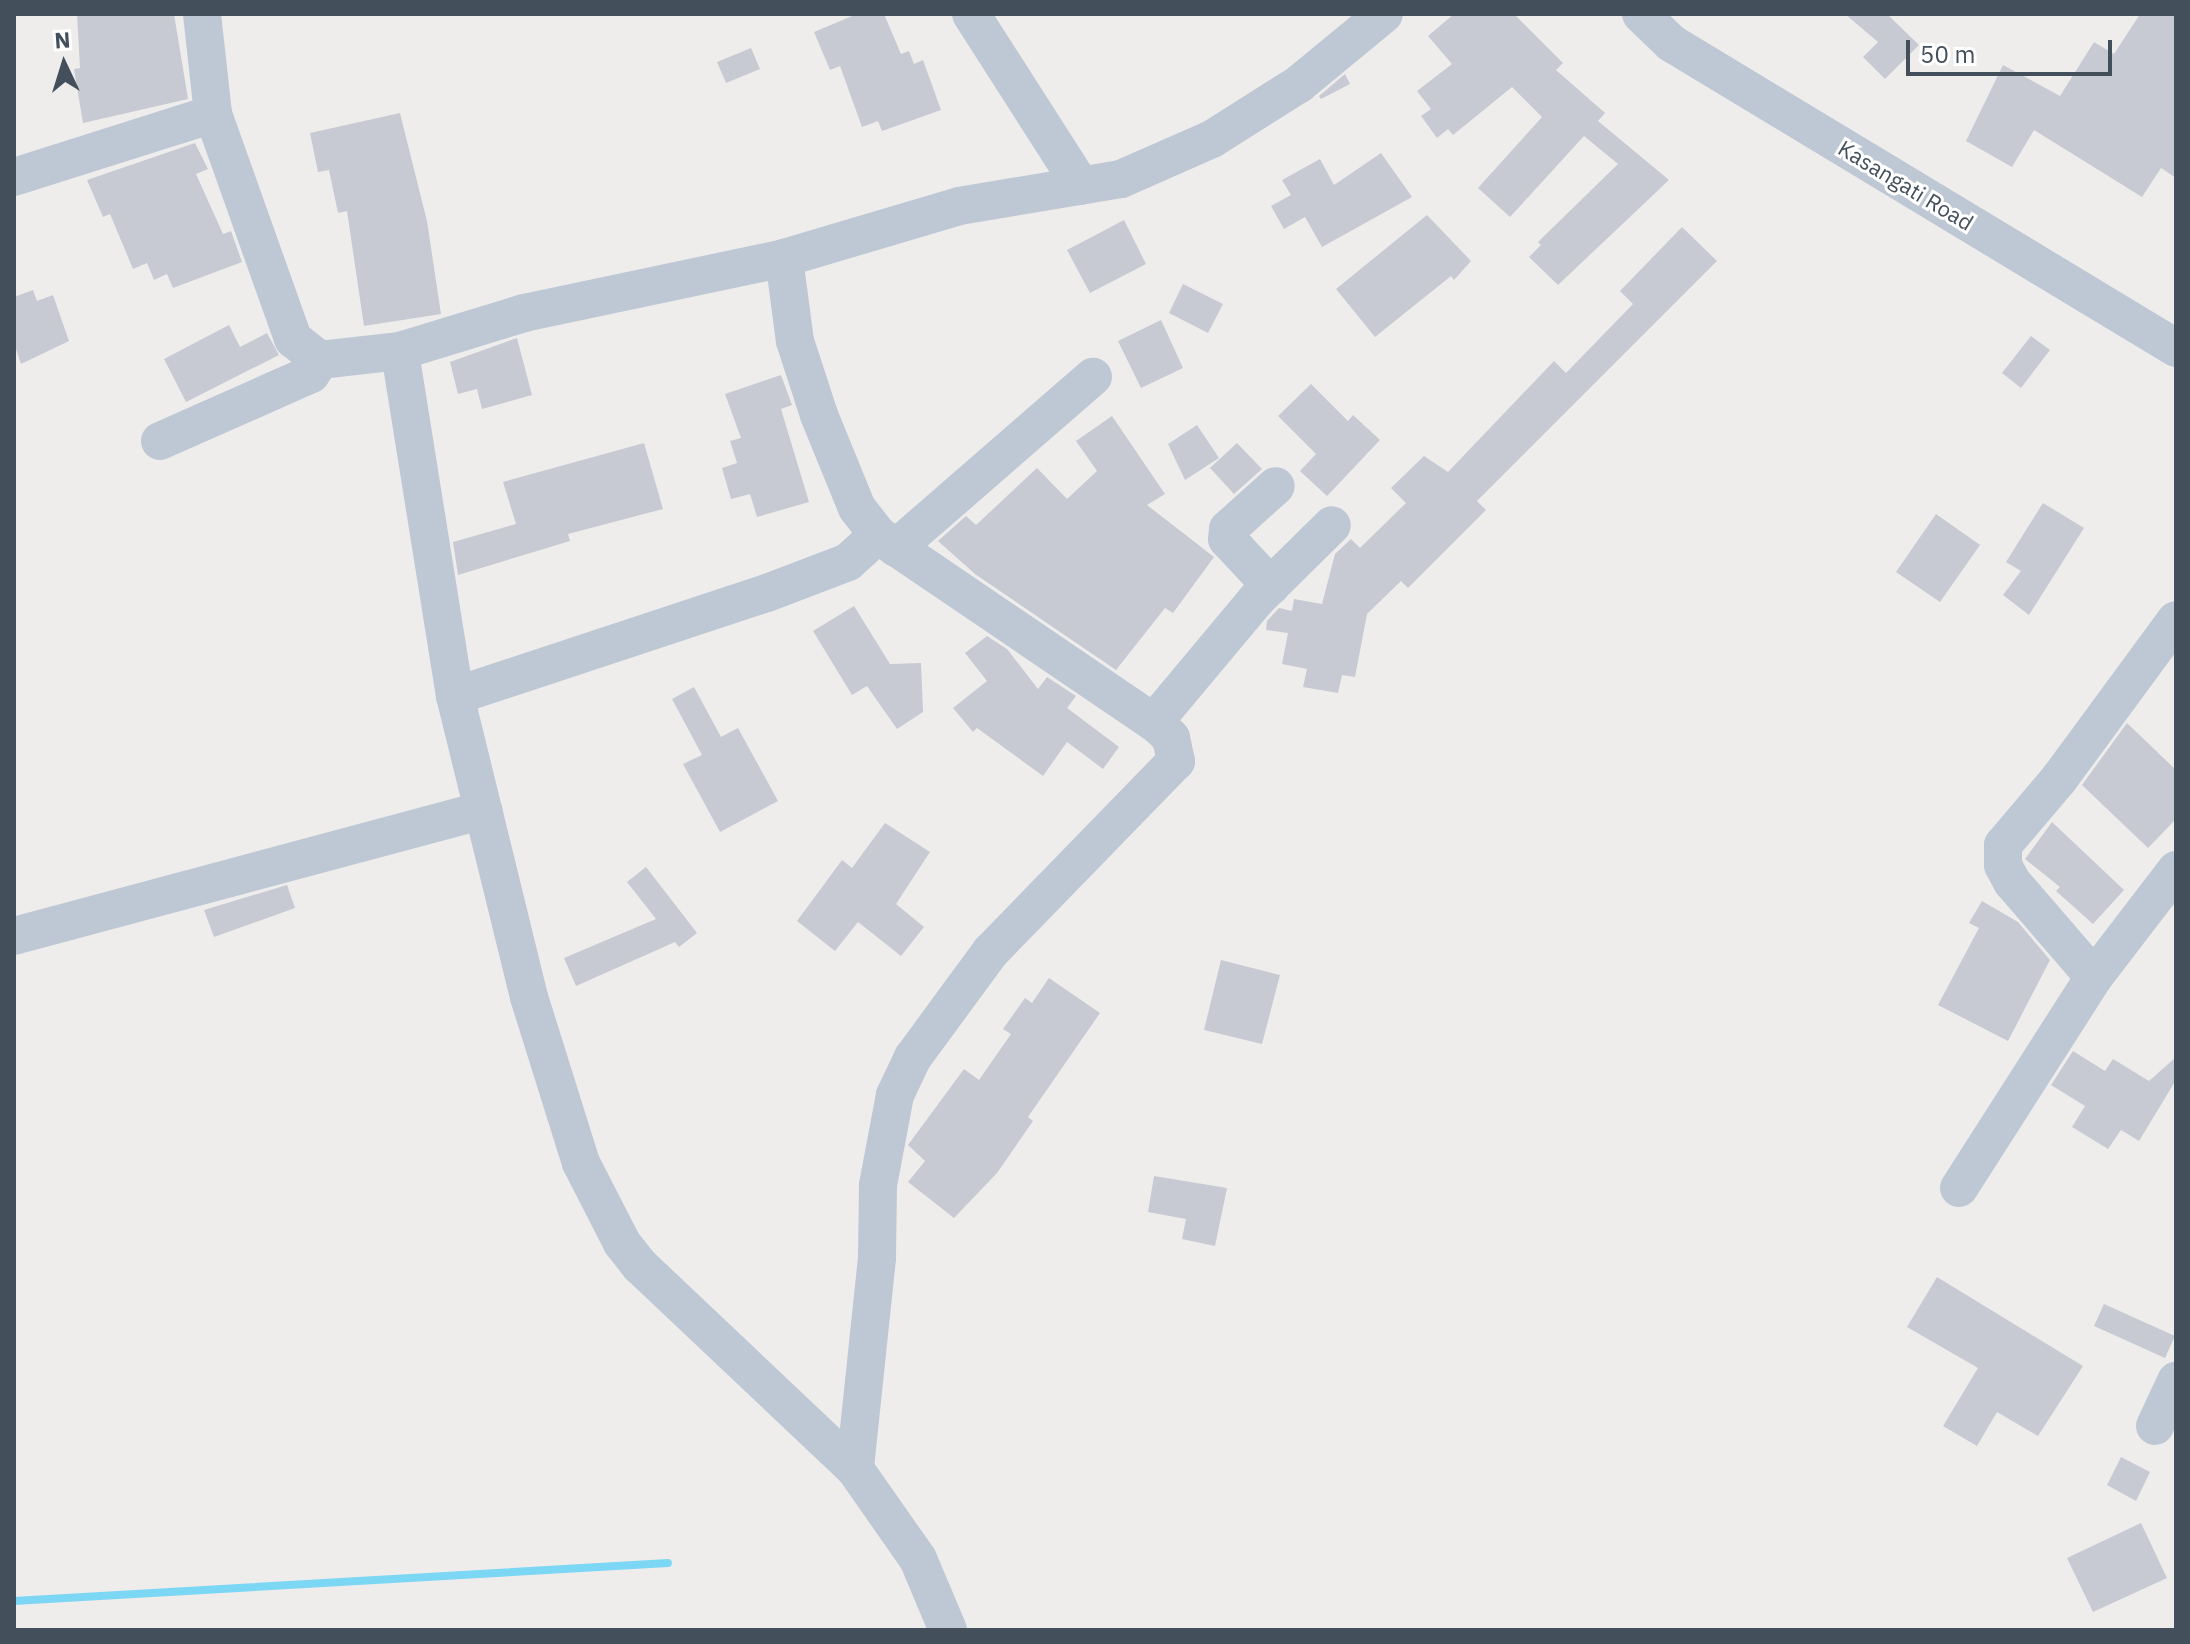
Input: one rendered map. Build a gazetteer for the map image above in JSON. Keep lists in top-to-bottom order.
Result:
{
  "streets": {
    "street": ["Kasangati Road"]
  },
  "scale_bar": "50 m",
  "north": "top"
}
